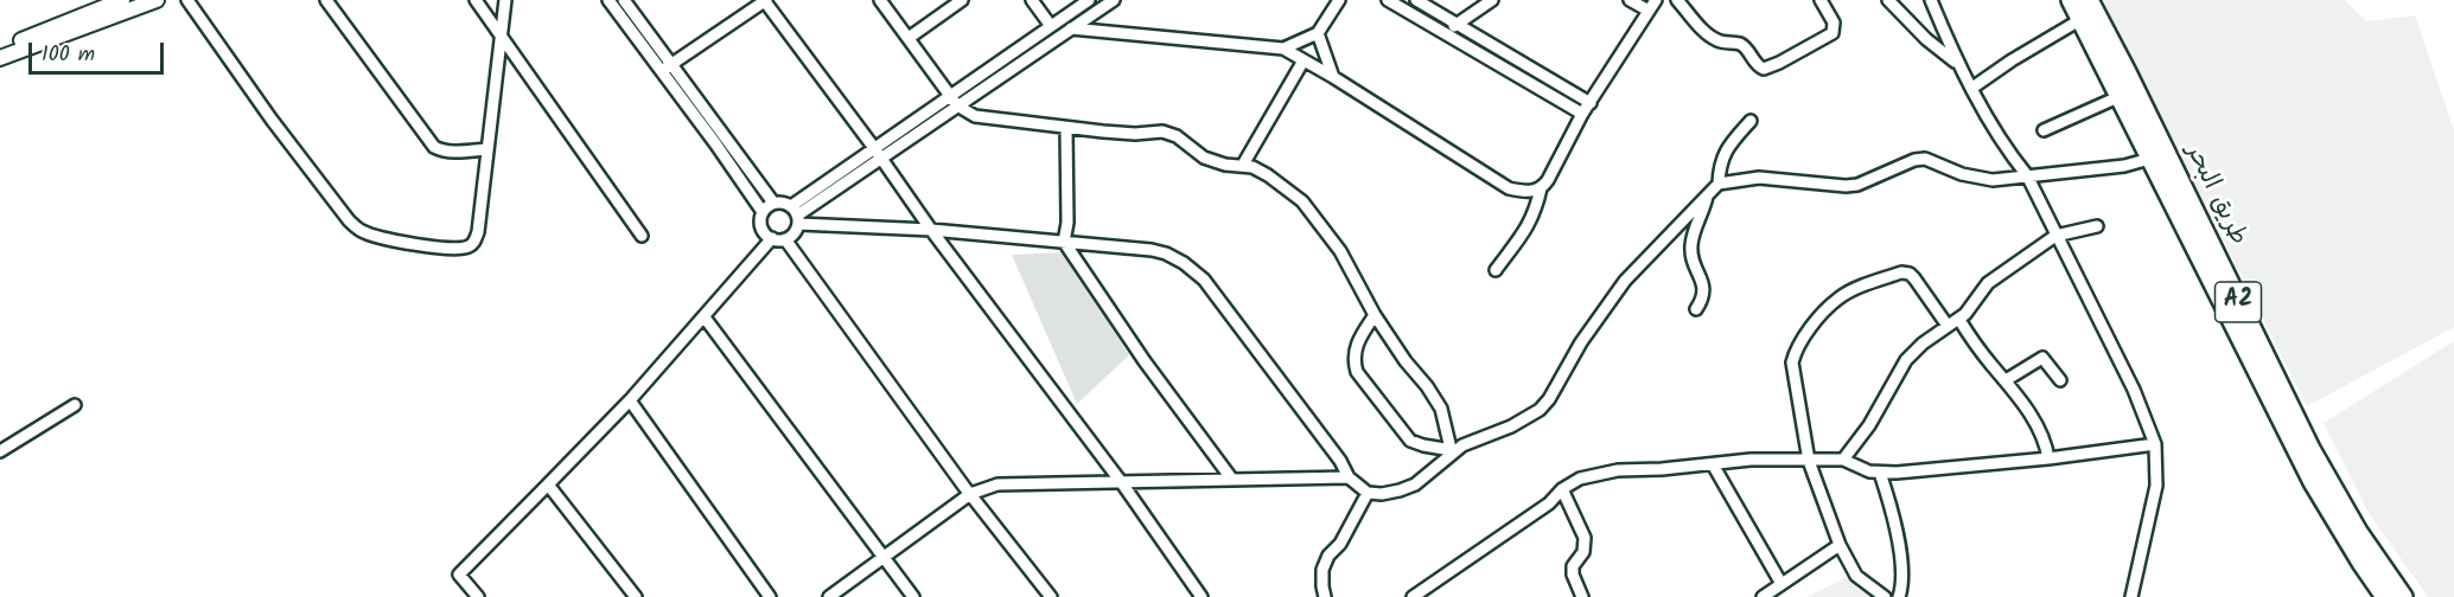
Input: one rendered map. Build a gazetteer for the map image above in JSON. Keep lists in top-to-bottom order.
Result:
{
  "streets": {
    "highway": ["طريق البحر", "A2"]
  },
  "scale_bar": "100 m"
}
